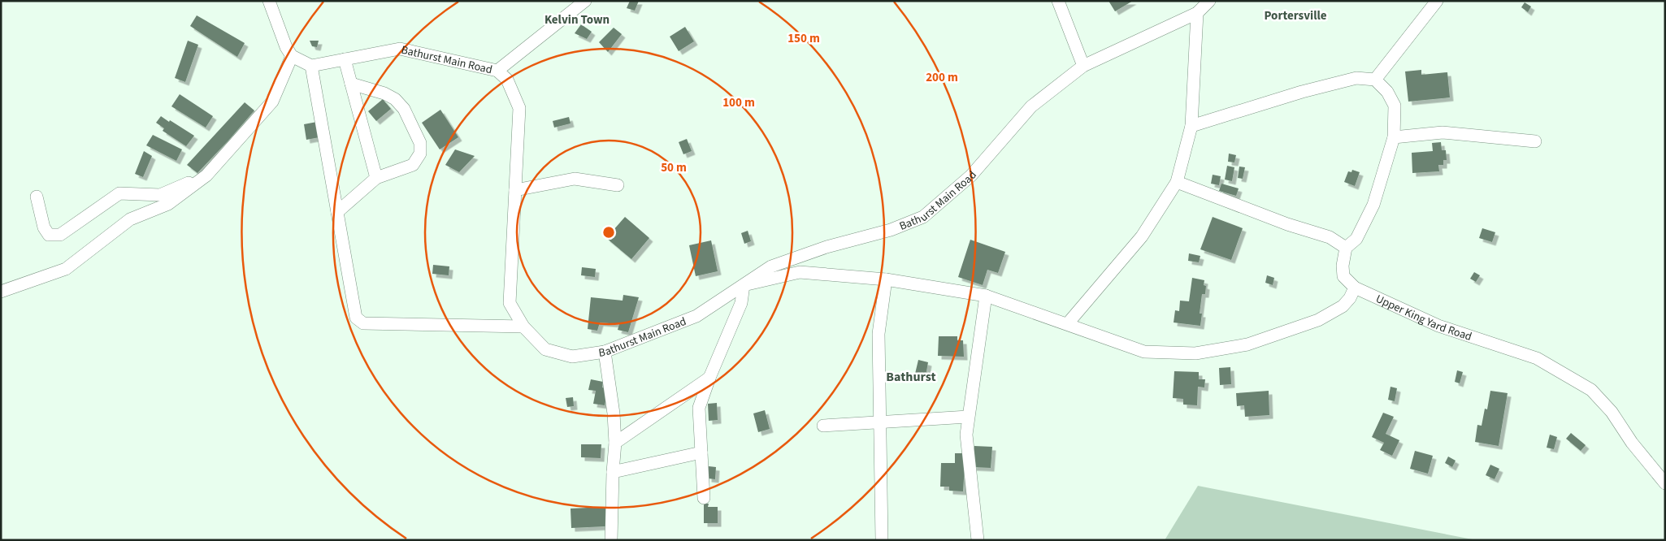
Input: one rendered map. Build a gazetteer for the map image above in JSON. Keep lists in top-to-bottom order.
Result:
{
  "streets": {
    "street": ["Bathurst Main Road", "Upper King Yard Road"]
  },
  "districts": ["Portersville", "Kelvin Town", "Bathurst"],
  "rings": [
    "150 m",
    "200 m",
    "100 m",
    "50 m"
  ]
}
